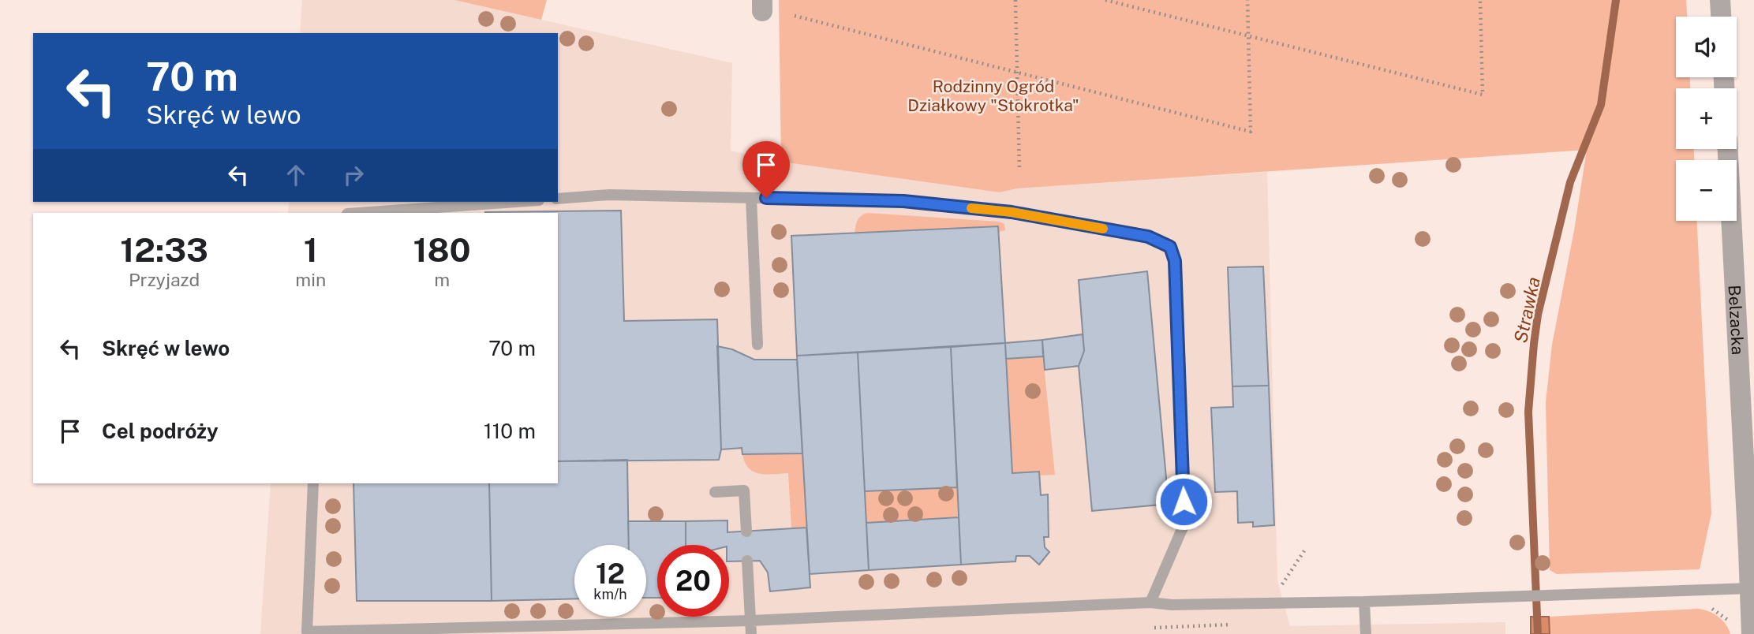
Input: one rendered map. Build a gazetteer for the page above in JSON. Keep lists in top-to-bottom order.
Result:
{
  "streets": {
    "street": ["Belzacka"]
  },
  "water": ["Strawka"],
  "parks": ["Rodzinny Ogród Działkowy \"Stokrotka\""],
  "page": {
    "map_buttons": ["+", "−"],
    "turn": ["70 m", "Skręć w lewo"],
    "eta": [
      "12:33",
      "Przyjazd",
      "1",
      "min",
      "180",
      "m"
    ],
    "list": [
      {
        "name": "Skręć w lewo",
        "value": "70 m"
      },
      {
        "name": "Cel podróży",
        "value": "110 m"
      }
    ],
    "speed": "12 km/h",
    "limit": "20"
  }
}
